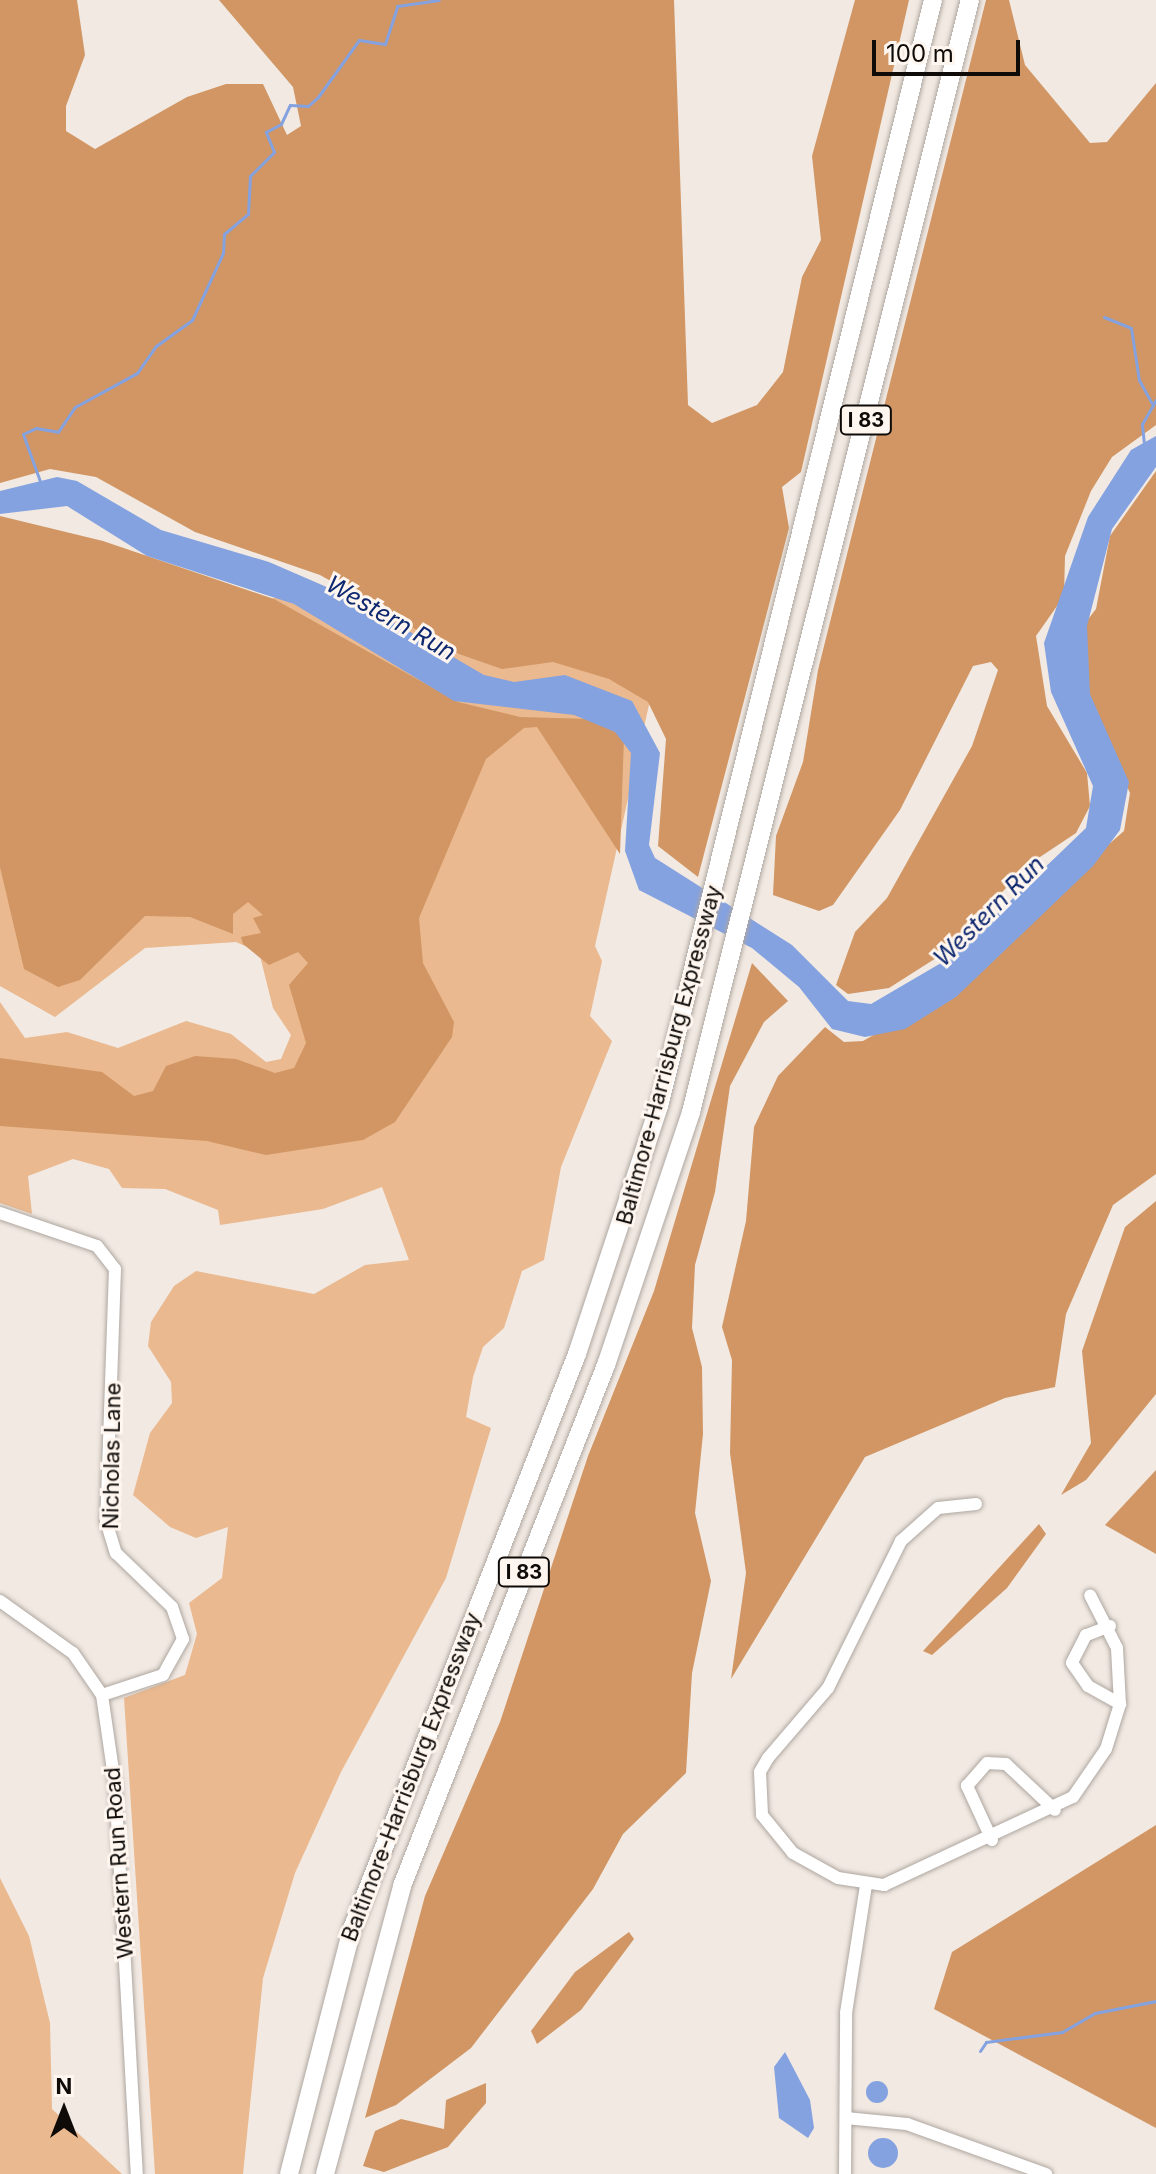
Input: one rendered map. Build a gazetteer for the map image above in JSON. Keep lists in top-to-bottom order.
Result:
{
  "streets": {
    "highway": ["I 83", "Baltimore-Harrisburg Expressway"],
    "street": ["Nicholas Lane", "Western Run Road"]
  },
  "crossings": [
    ["Nicholas Lane", "Western Run Road"]
  ],
  "water": ["Western Run"],
  "scale_bar": "100 m",
  "north": "top"
}
